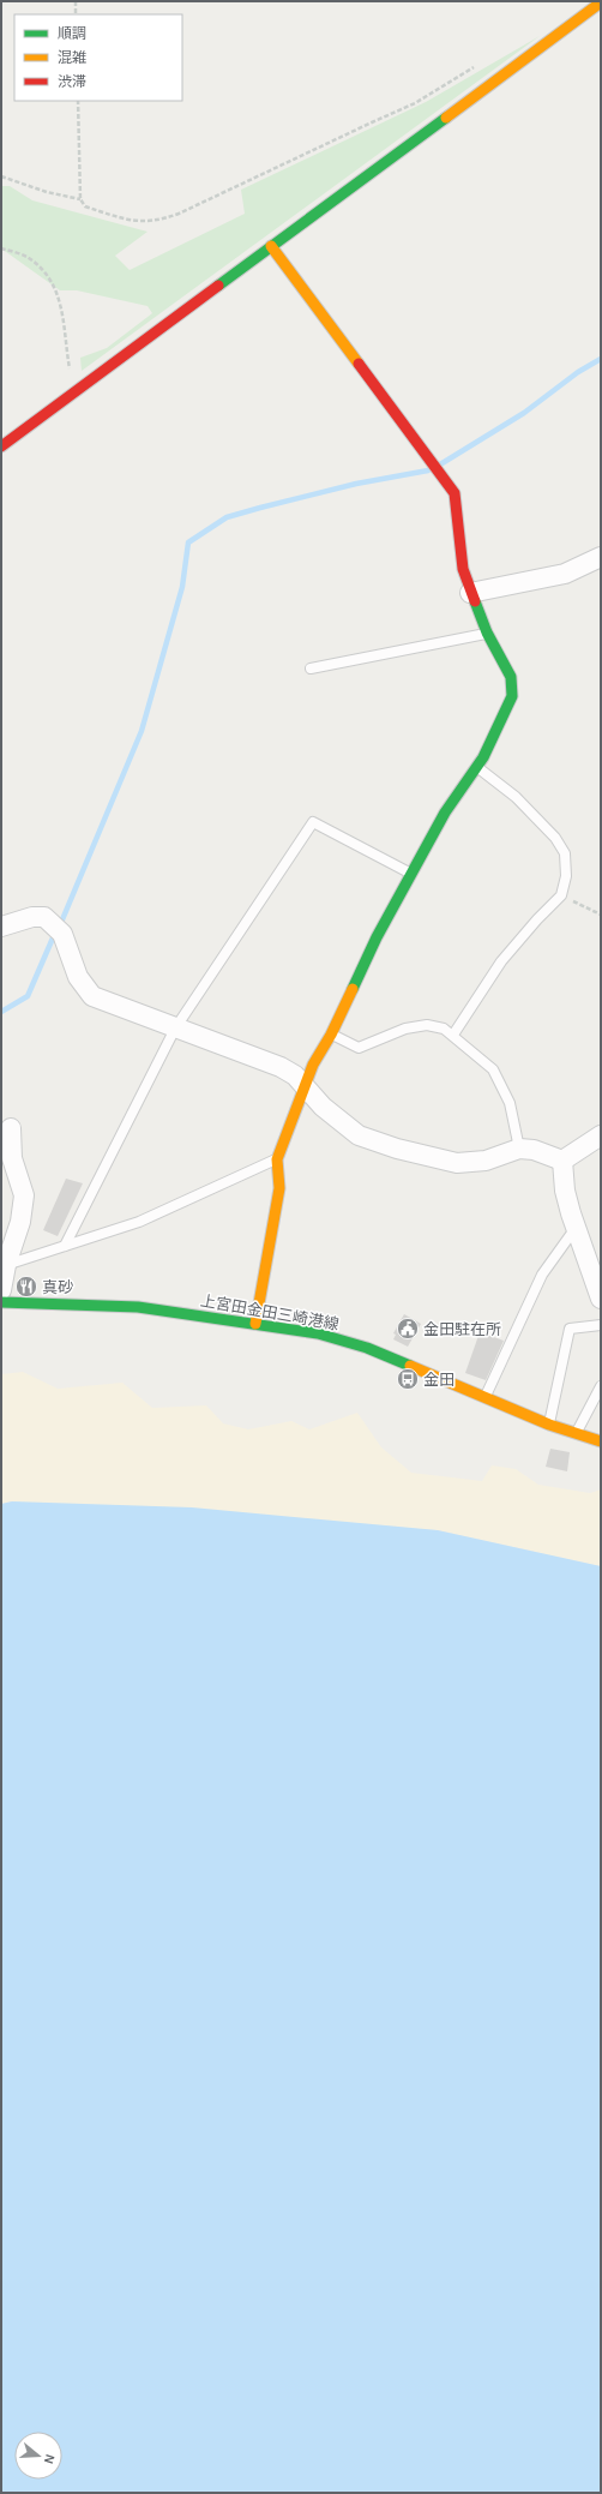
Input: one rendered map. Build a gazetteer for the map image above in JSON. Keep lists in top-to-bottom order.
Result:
{
  "streets": {
    "street": ["上宮田金田三崎港線"]
  },
  "places": {
    "restaurant": ["真砂"],
    "public building": ["金田駐在所"],
    "bus stop": ["金田"]
  },
  "legend": ["順調", "混雑", "渋滞"],
  "north": "right"
}
